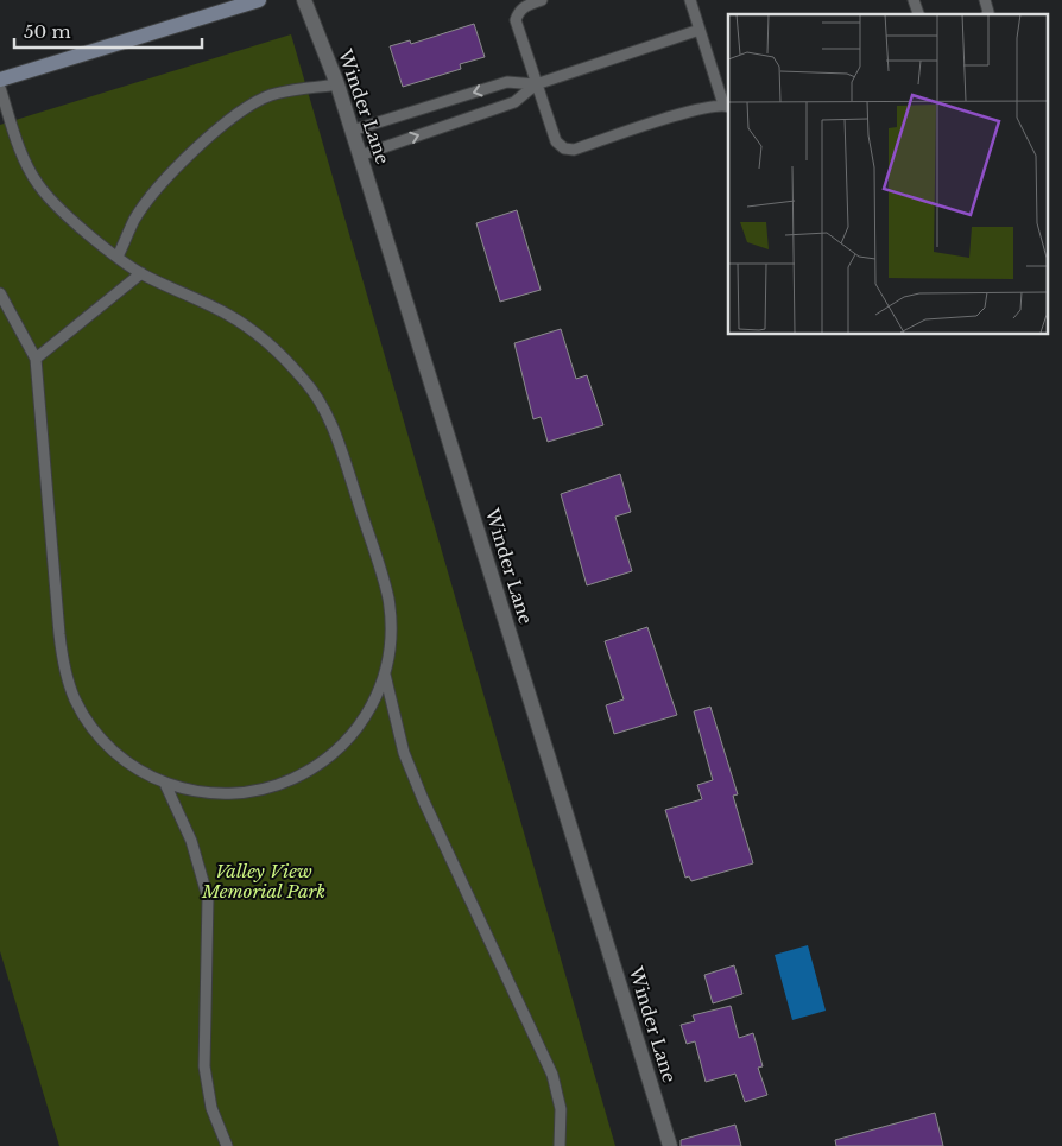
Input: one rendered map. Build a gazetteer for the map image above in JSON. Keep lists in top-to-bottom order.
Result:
{
  "streets": {
    "street": ["Winder Lane"]
  },
  "parks": ["Valley View Memorial Park"],
  "scale_bar": "50 m"
}
